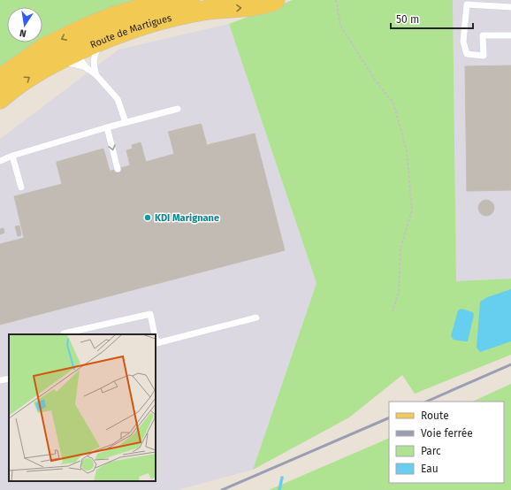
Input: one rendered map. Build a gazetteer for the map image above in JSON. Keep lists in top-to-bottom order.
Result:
{
  "streets": {
    "main road": ["Route de Martigues"]
  },
  "places": ["KDI Marignane"],
  "legend": [
    "Route",
    "Voie ferrée",
    "Parc",
    "Eau"
  ],
  "scale_bar": "50 m",
  "north": "bottom"
}
